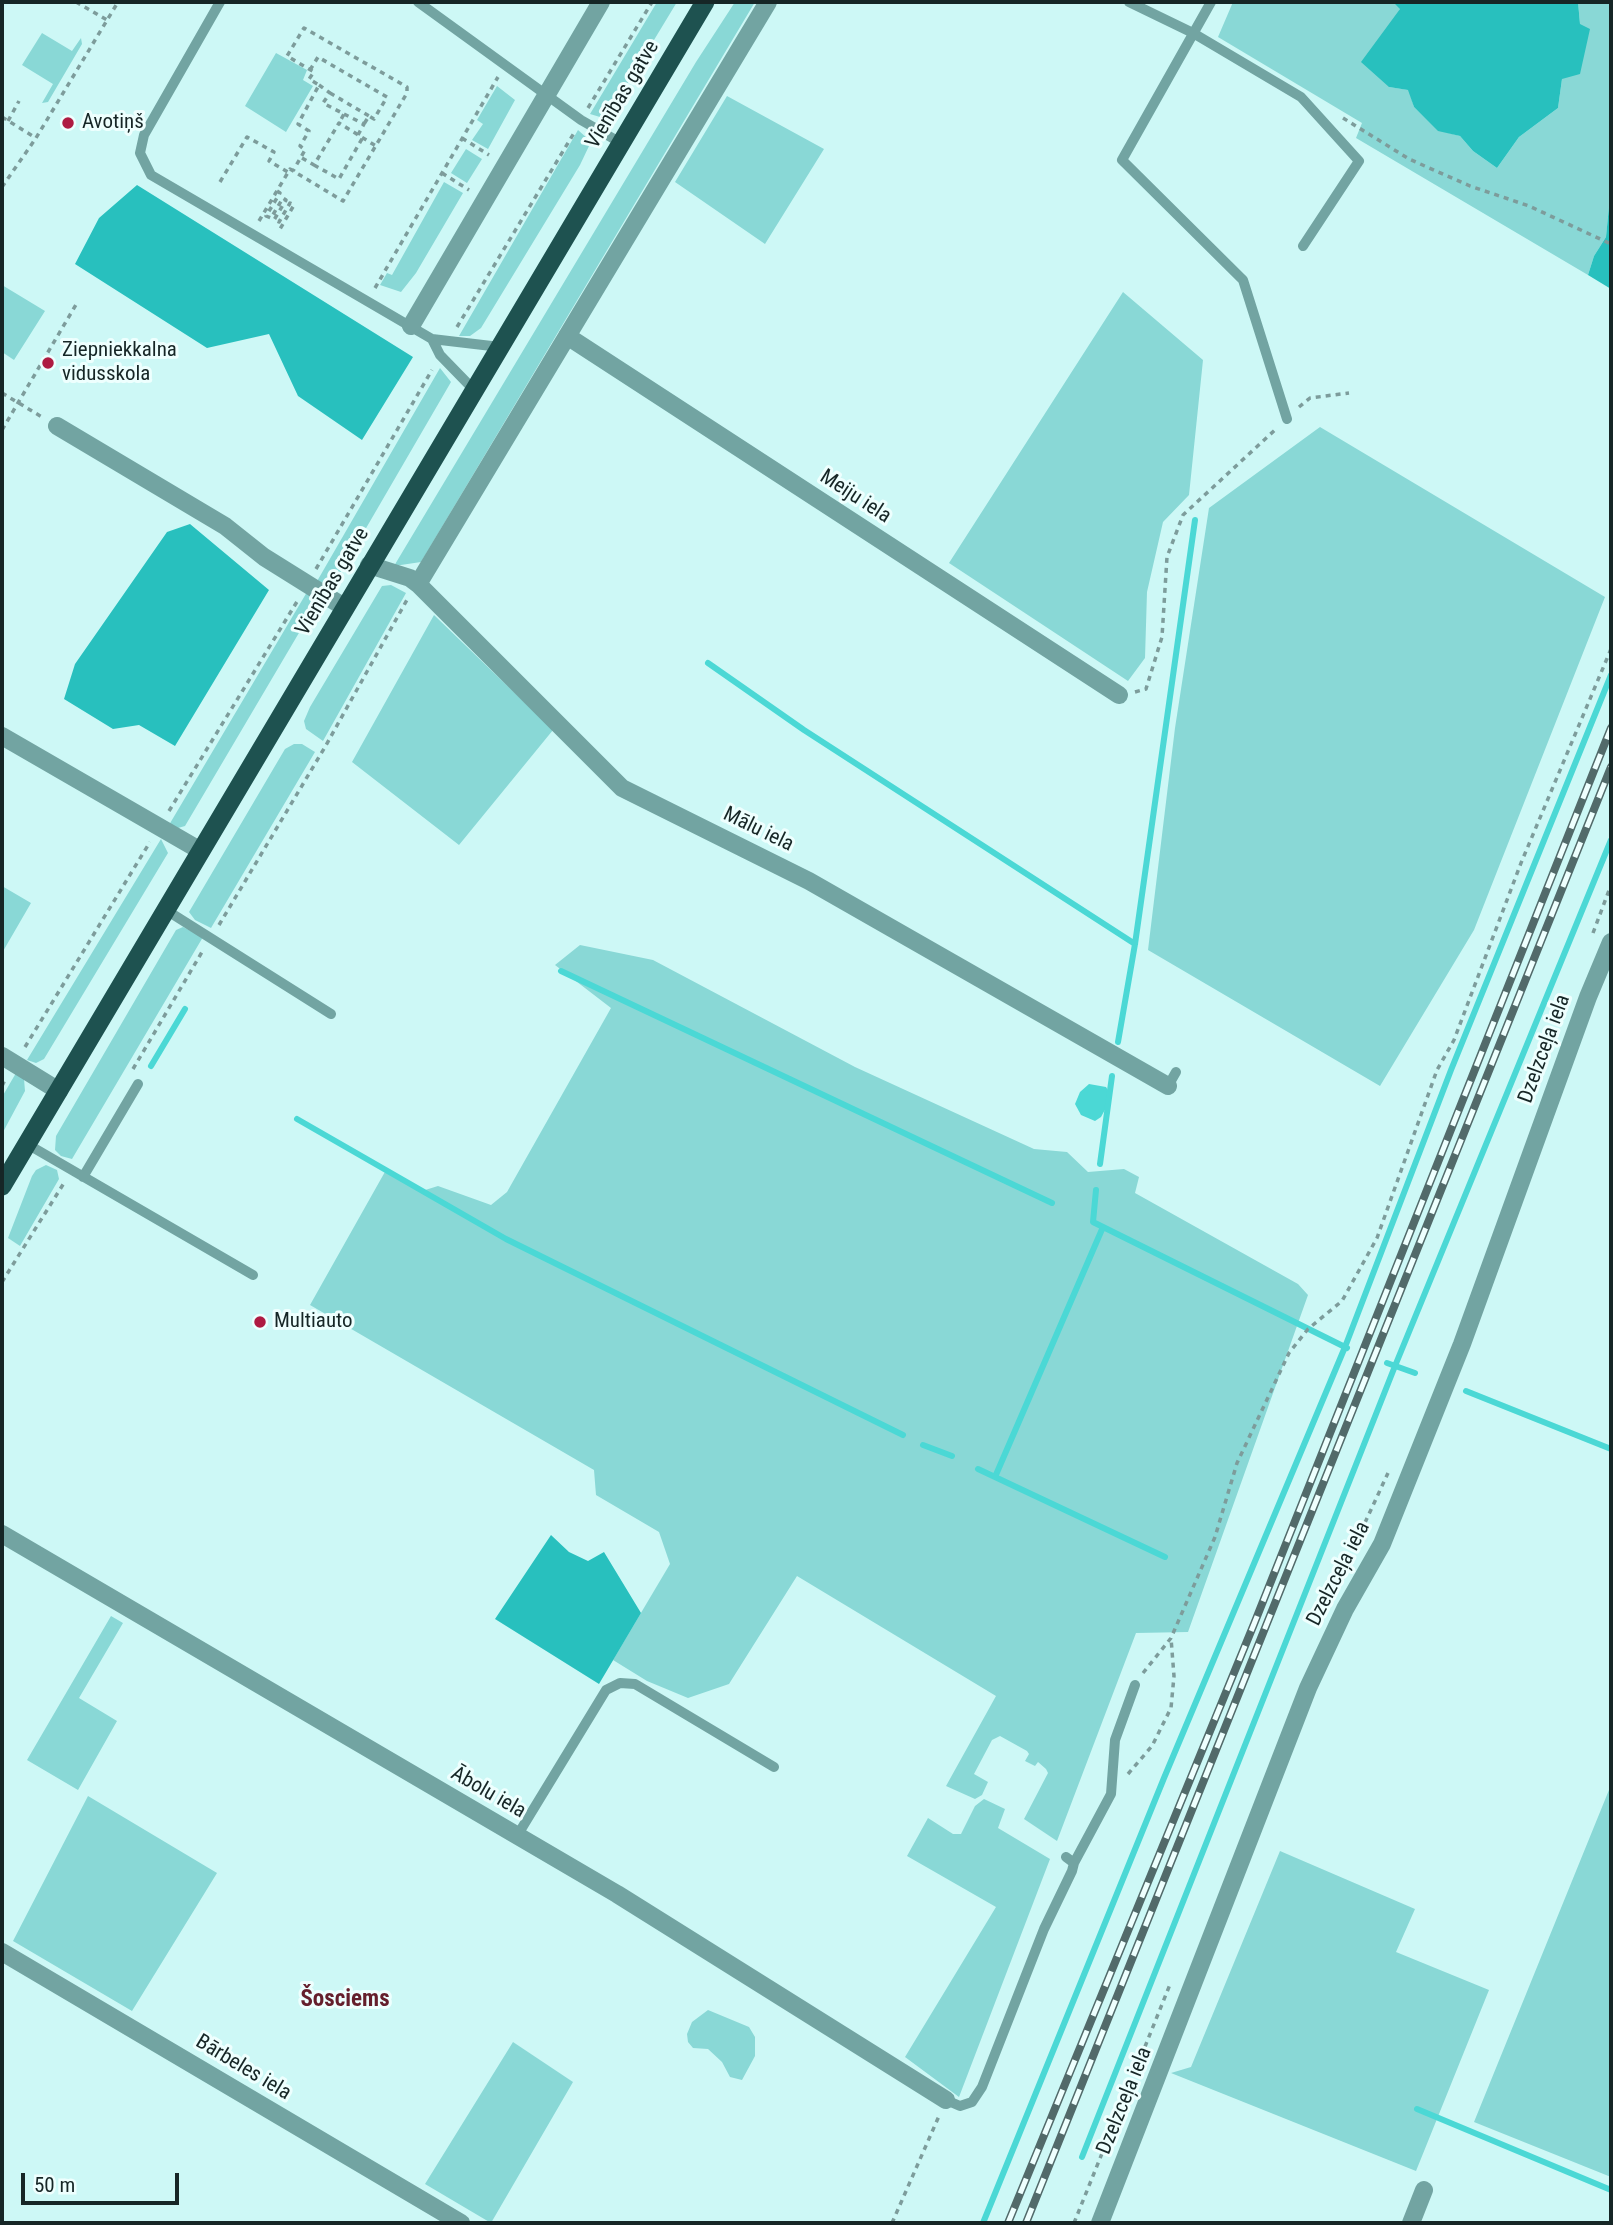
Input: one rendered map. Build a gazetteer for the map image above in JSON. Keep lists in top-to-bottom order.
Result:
{
  "streets": {
    "highway": ["Vienības gatve"],
    "street": [
      "Meiju iela",
      "Mālu iela",
      "Dzelzceļa iela",
      "Ābolu iela",
      "Bārbeles iela"
    ]
  },
  "crossings": [
    ["Vienības gatve", "Mālu iela"]
  ],
  "districts": ["Šosciems"],
  "places": ["Avotiņš", "Ziepniekkalna vidusskola", "Multiauto"],
  "scale_bar": "50 m"
}
